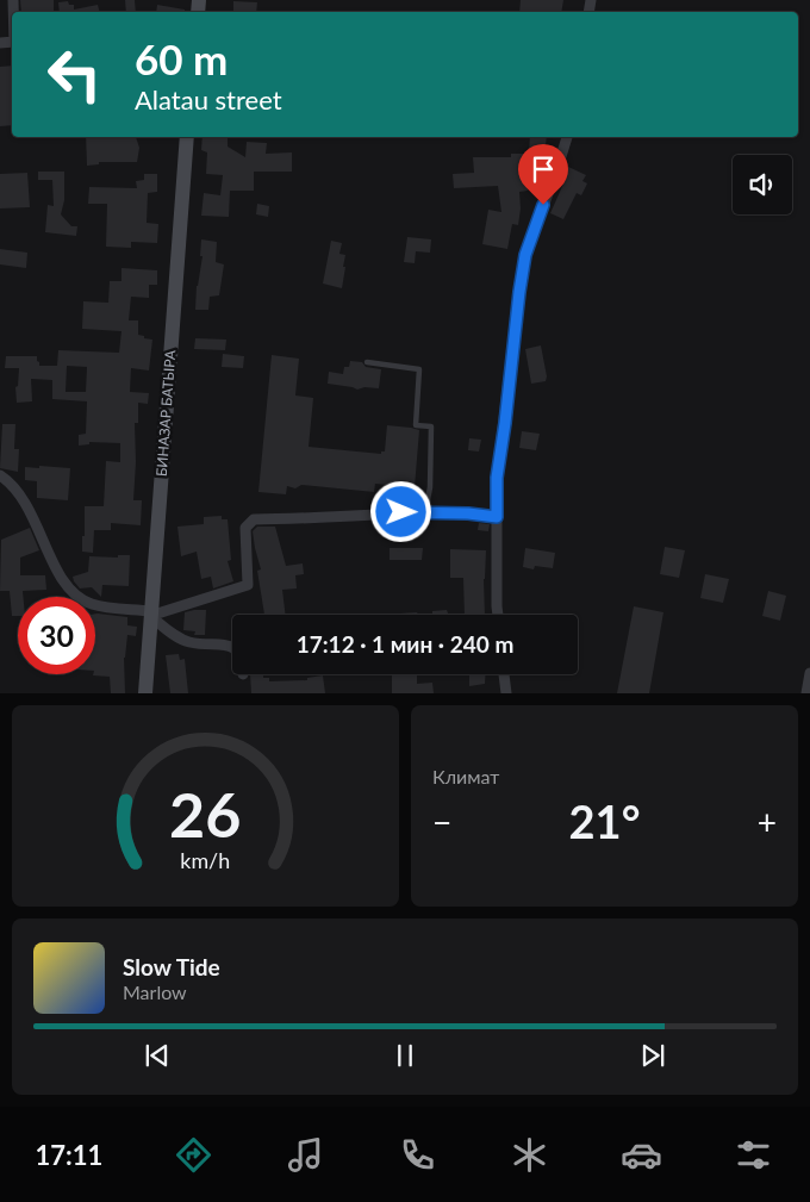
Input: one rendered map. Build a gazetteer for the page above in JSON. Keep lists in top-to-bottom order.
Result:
{
  "streets": {
    "street": ["БИНАЗАР БАТЫРА"]
  },
  "page": {
    "turn": ["60 m", "Alatau street"],
    "limit": "30",
    "trip": "17:12 · 1 мин · 240 m",
    "tile": "Климат",
    "heat": ["−", "21°", "+"],
    "song": ["Slow Tide", "Marlow"],
    "tabs": "17:11",
    "gauge": ["26", "km/h"]
  }
}
